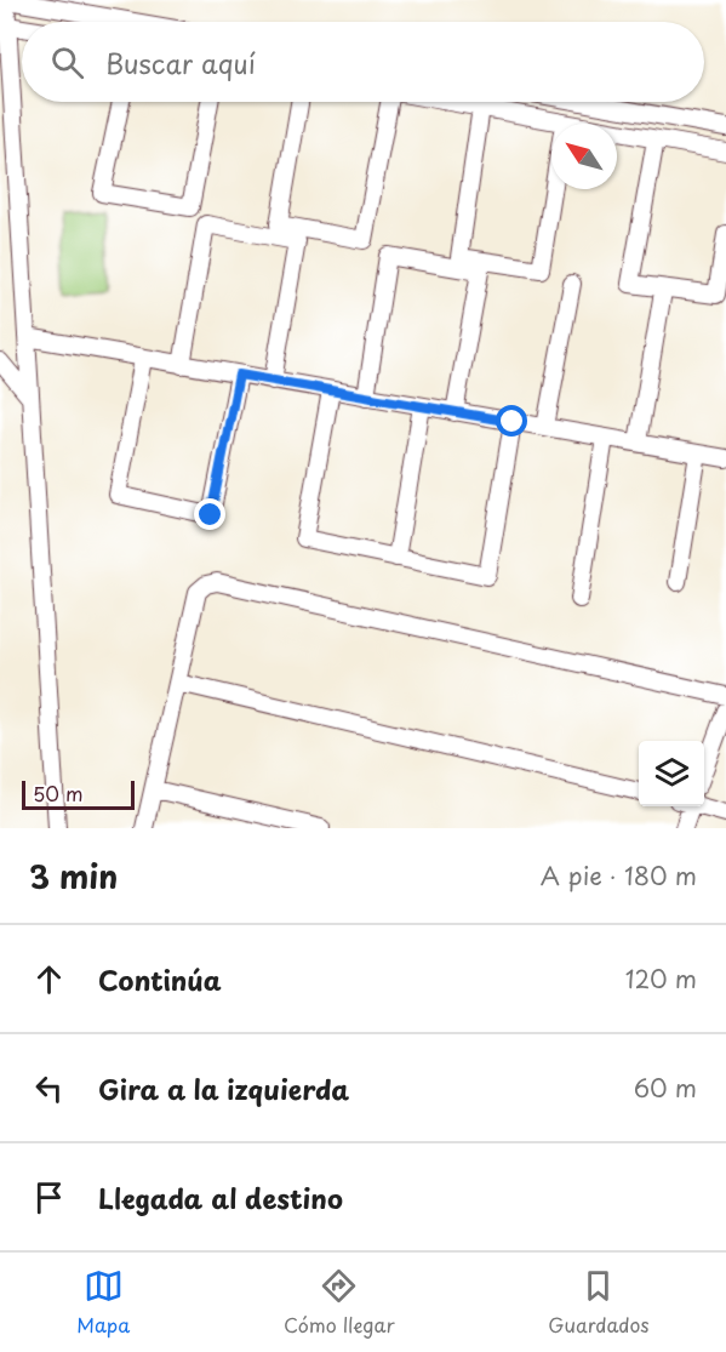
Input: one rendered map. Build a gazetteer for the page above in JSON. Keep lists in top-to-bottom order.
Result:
{
  "scale_bar": "50 m",
  "north": "top left",
  "page": {
    "search": "Buscar aquí",
    "scale": "50 m",
    "heading": ["3 min", "A pie · 180 m"],
    "list": [
      ["Continúa", "120 m"],
      ["Gira a la izquierda", "60 m"],
      "Llegada al destino"
    ],
    "nav": ["Mapa", "Cómo llegar", "Guardados"]
  }
}
